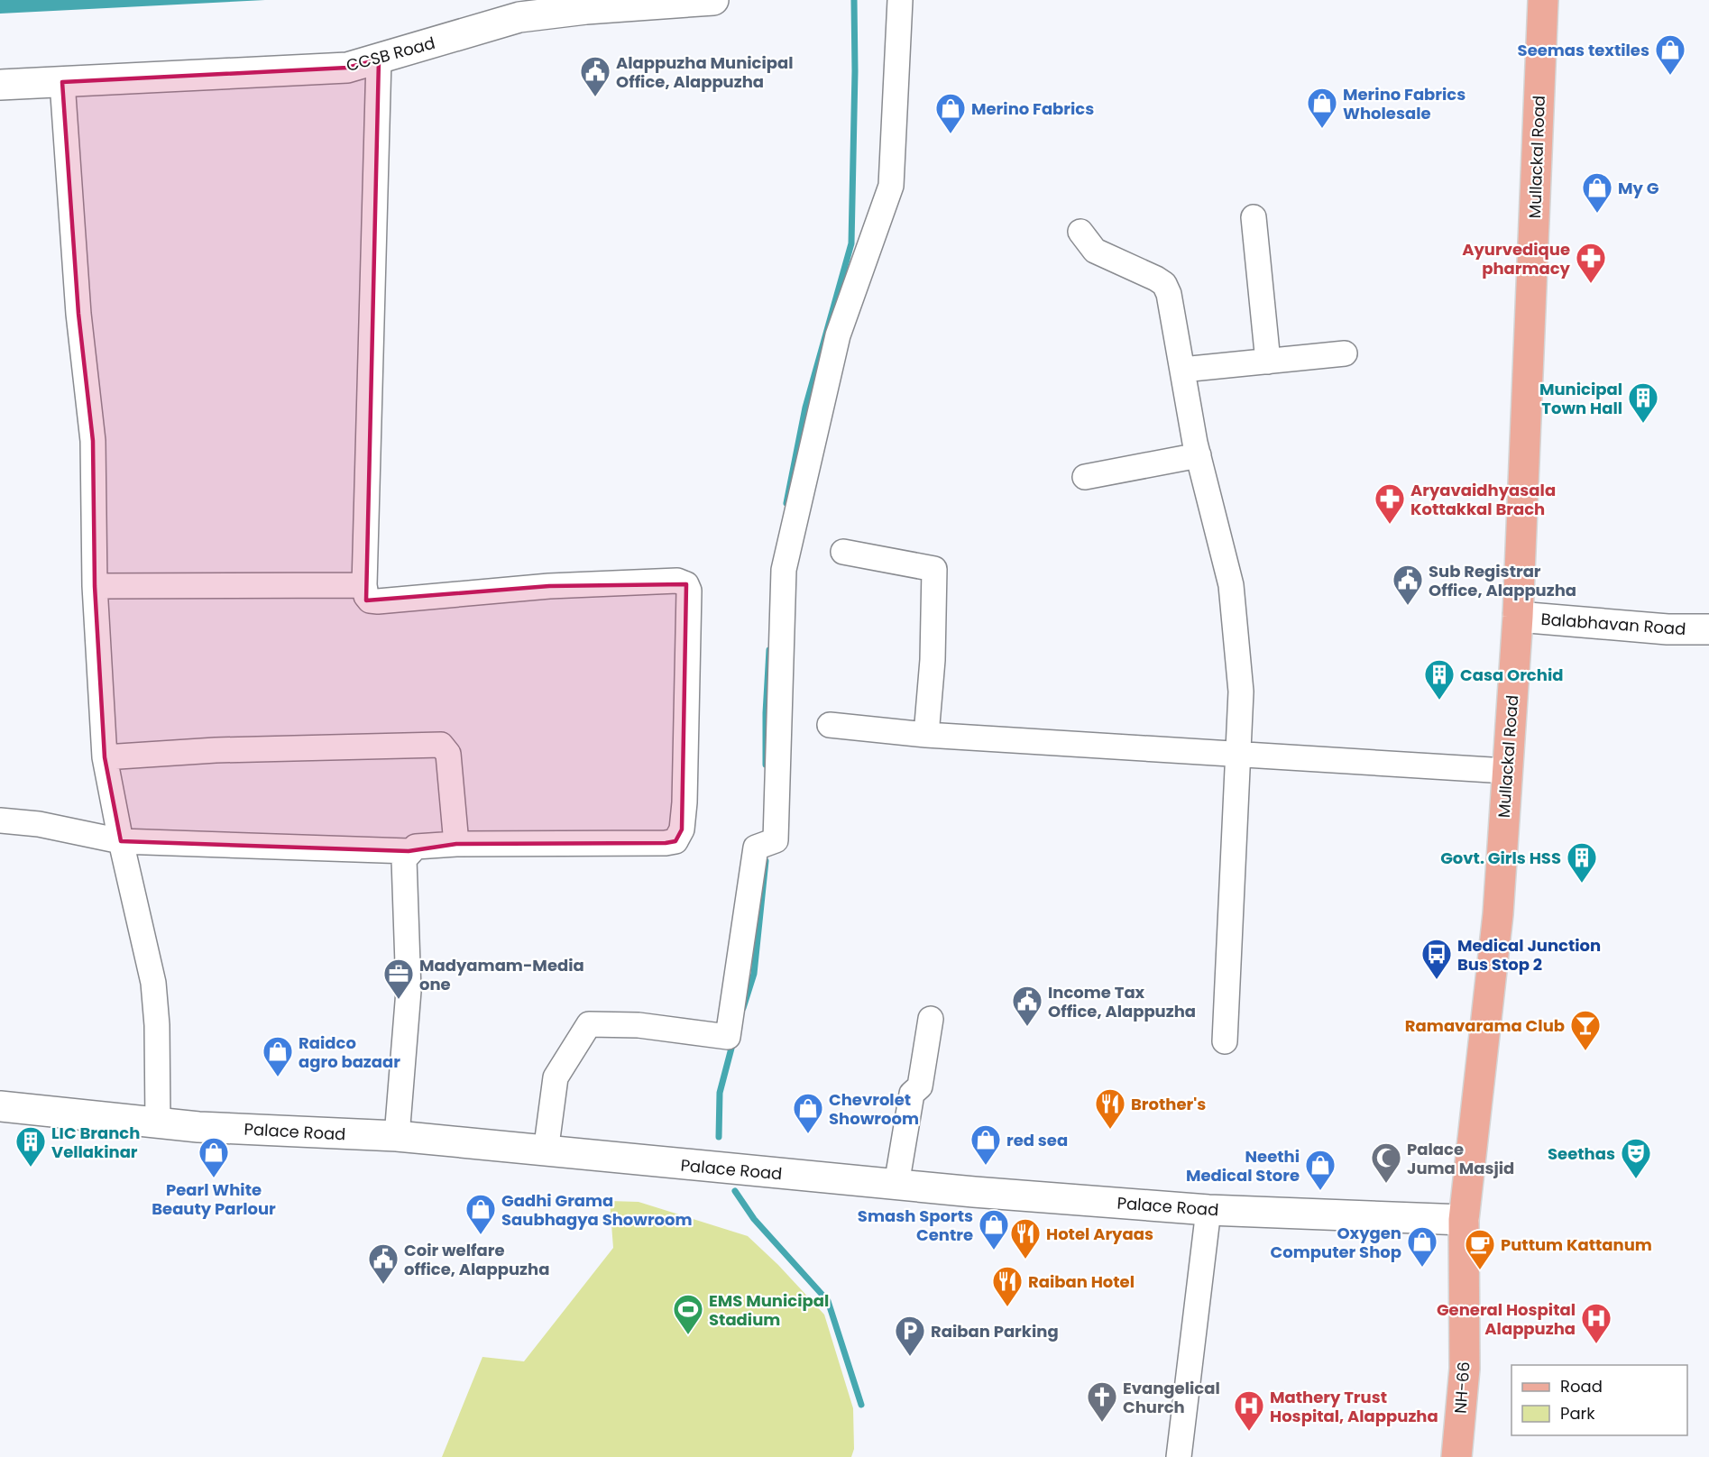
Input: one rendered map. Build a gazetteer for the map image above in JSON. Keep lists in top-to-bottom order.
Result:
{
  "streets": {
    "main road": [
      "CCSB Road",
      "Mullackal Road",
      "Balabhavan Road",
      "Palace Road",
      "NH-66"
    ]
  },
  "crossings": [
    ["Mullackal Road", "Balabhavan Road"],
    ["Mullackal Road", "Palace Road"],
    ["Mullackal Road", "NH-66"],
    ["Palace Road", "NH-66"]
  ],
  "places": {
    "shop": [
      "Seemas textiles",
      "Merino Fabrics Wholesale",
      "Merino Fabrics",
      "My G",
      "Raidco agro bazaar",
      "Chevrolet Showroom",
      "red sea",
      "Pearl White Beauty Parlour",
      "Neethi Medical Store",
      "Gadhi Grama Saubhagya Showroom",
      "Smash Sports Centre",
      "Oxygen Computer Shop"
    ],
    "public building": [
      "Alappuzha Municipal Office, Alappuzha",
      "Sub Registrar Office, Alappuzha",
      "Income Tax Office, Alappuzha",
      "Coir welfare office, Alappuzha"
    ],
    "pharmacy": ["Ayurvedique pharmacy", "Aryavaidhyasala Kottakkal Brach"],
    "building": [
      "Municipal Town Hall",
      "Casa Orchid",
      "Govt. Girls HSS",
      "LIC Branch Vellakinar"
    ],
    "bus stop": ["Medical Junction Bus Stop 2"],
    "office": ["Madyamam-Media one"],
    "bar": ["Ramavarama Club"],
    "restaurant": ["Brother's", "Hotel Aryaas", "Raiban Hotel"],
    "theatre": ["Seethas"],
    "mosque": ["Palace Juma Masjid"],
    "cafe": ["Puttum Kattanum"],
    "sports": ["EMS Municipal Stadium"],
    "hospital": ["General Hospital Alappuzha", "Mathery Trust Hospital, Alappuzha"],
    "parking": ["Raiban Parking"],
    "church": ["Evangelical Church"]
  },
  "legend": ["Road", "Park"]
}
